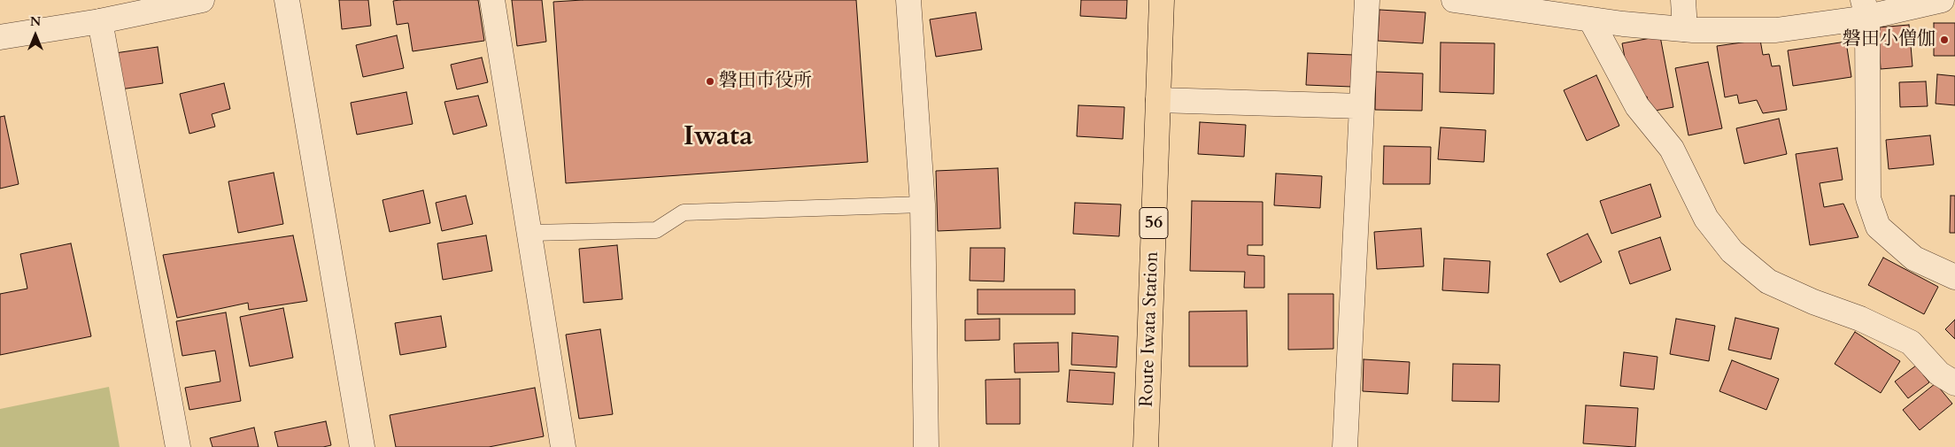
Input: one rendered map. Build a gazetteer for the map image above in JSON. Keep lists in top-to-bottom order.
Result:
{
  "streets": {
    "main road": ["56", "Route Iwata Station"]
  },
  "districts": ["Iwata"],
  "places": ["磐田小僧伽", "磐田市役所"],
  "north": "top"
}
